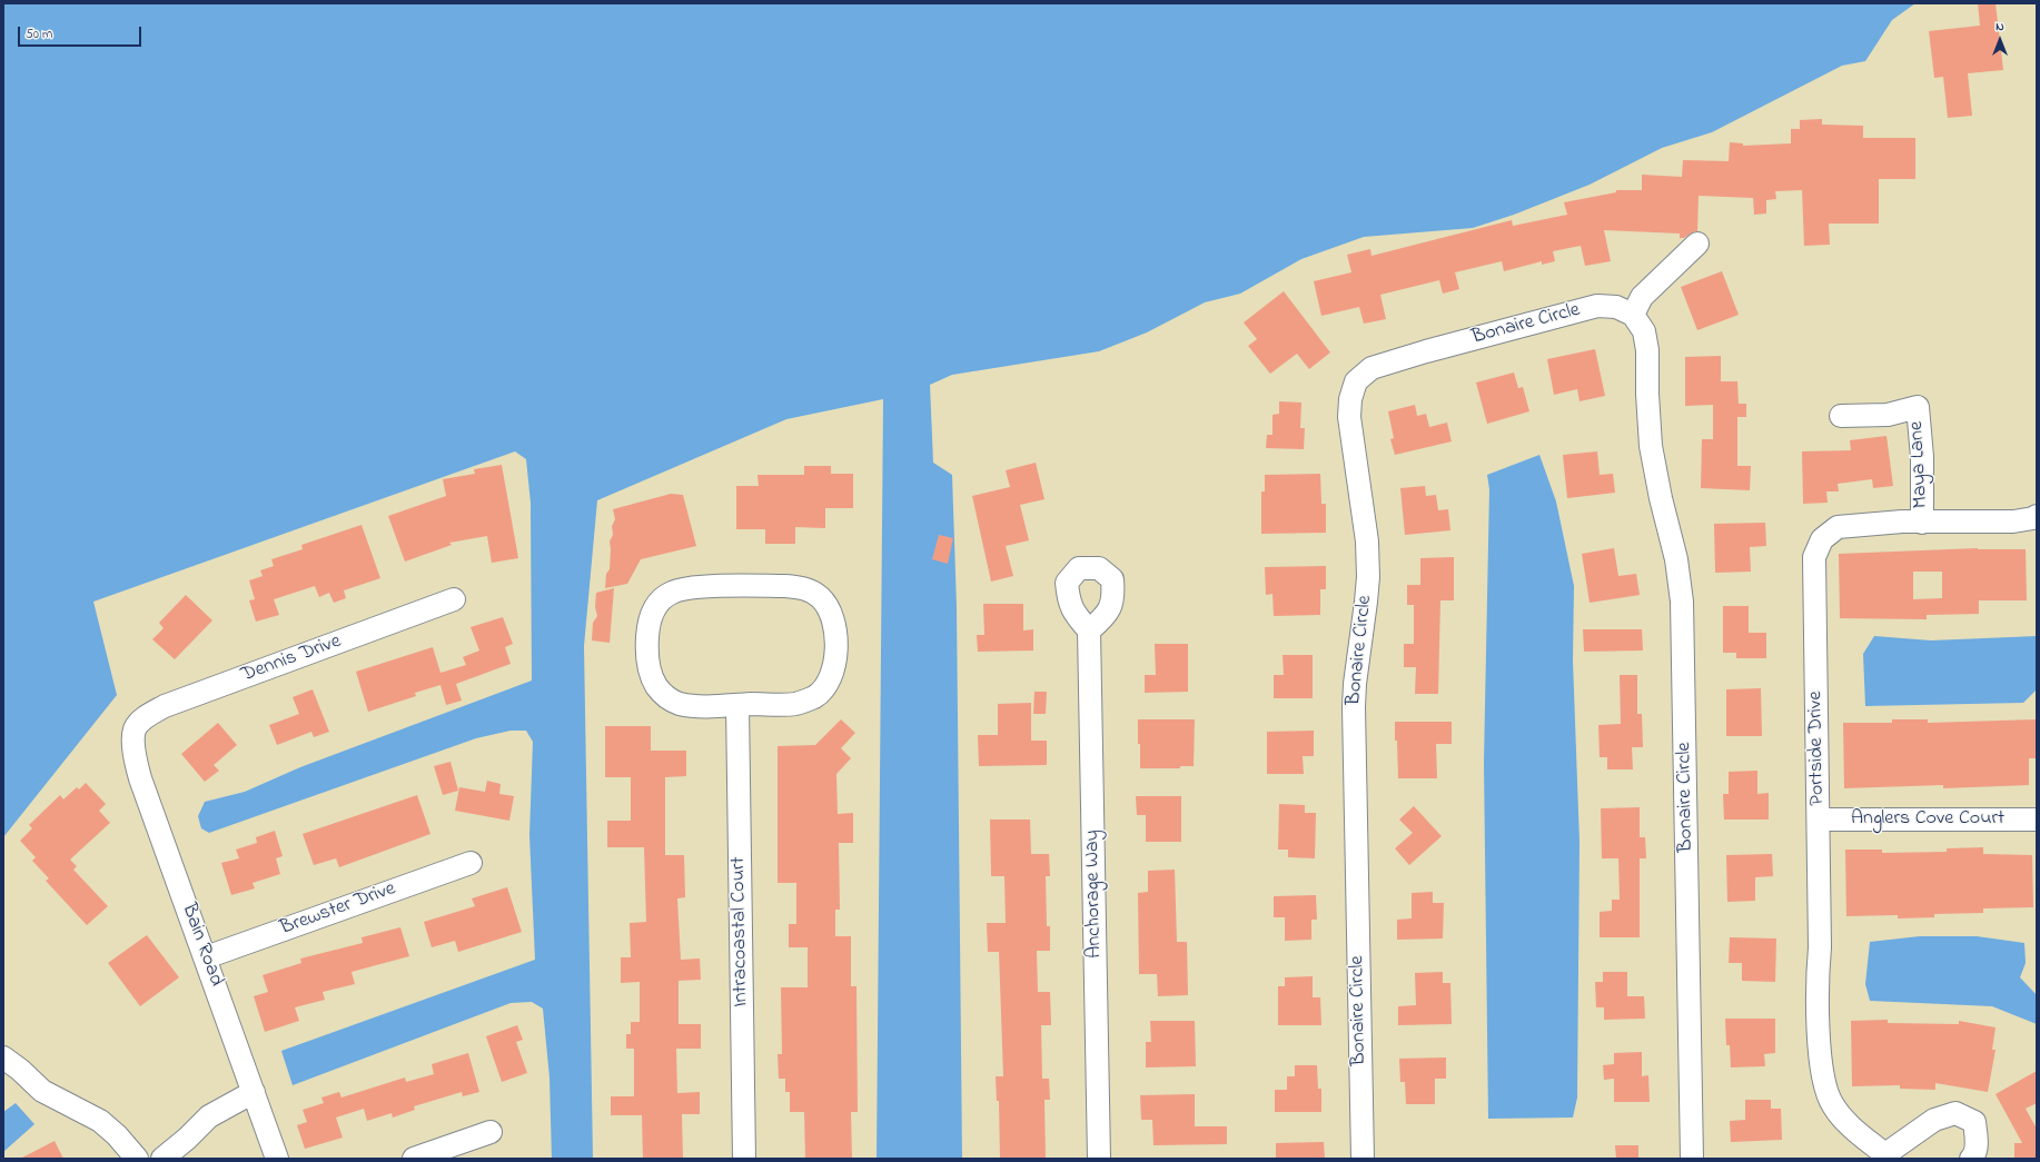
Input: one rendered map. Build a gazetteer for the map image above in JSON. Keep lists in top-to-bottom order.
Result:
{
  "streets": {
    "street": [
      "Bonaire Circle",
      "Maya Lane",
      "Dennis Drive",
      "Portside Drive",
      "Anglers Cove Court",
      "Anchorage Way",
      "Brewster Drive",
      "Intracoastal Court",
      "Bain Road"
    ]
  },
  "crossings": [
    ["Maya Lane", "Portside Drive"],
    ["Dennis Drive", "Bain Road"],
    ["Portside Drive", "Anglers Cove Court"],
    ["Brewster Drive", "Bain Road"]
  ],
  "scale_bar": "50 m",
  "north": "top"
}
